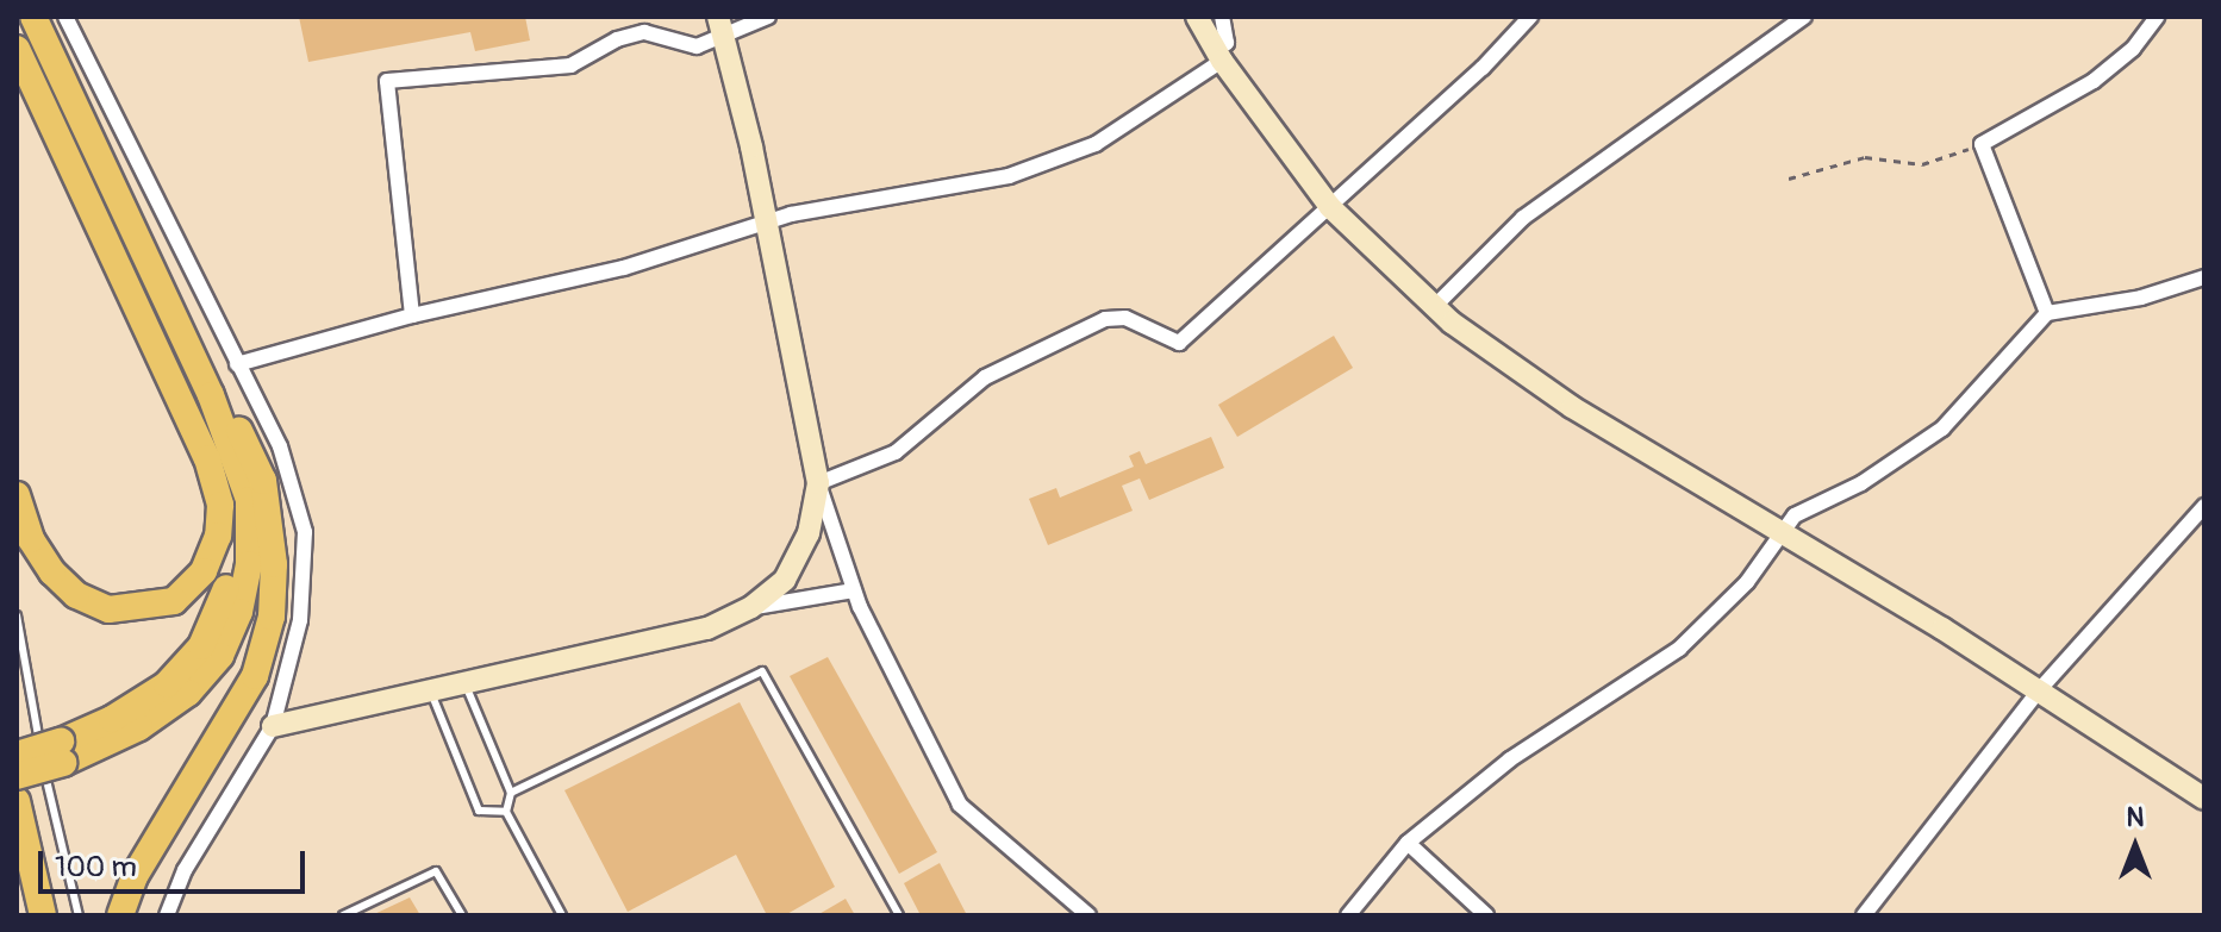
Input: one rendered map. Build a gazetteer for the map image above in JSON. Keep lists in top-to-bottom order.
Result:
{
  "scale_bar": "100 m",
  "north": "top"
}
